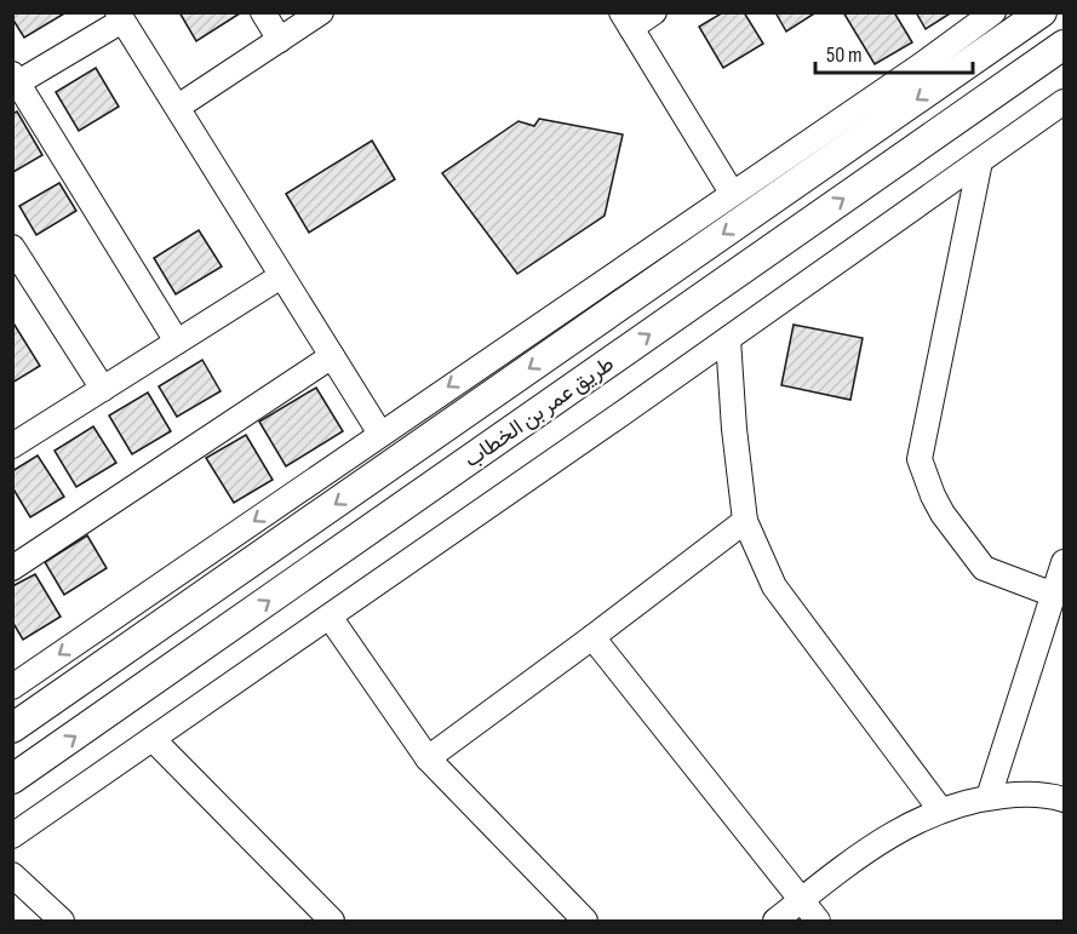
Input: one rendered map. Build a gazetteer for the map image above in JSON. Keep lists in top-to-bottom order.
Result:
{
  "streets": {
    "main road": ["طريق عمر بن الخطاب"]
  },
  "scale_bar": "50 m"
}
